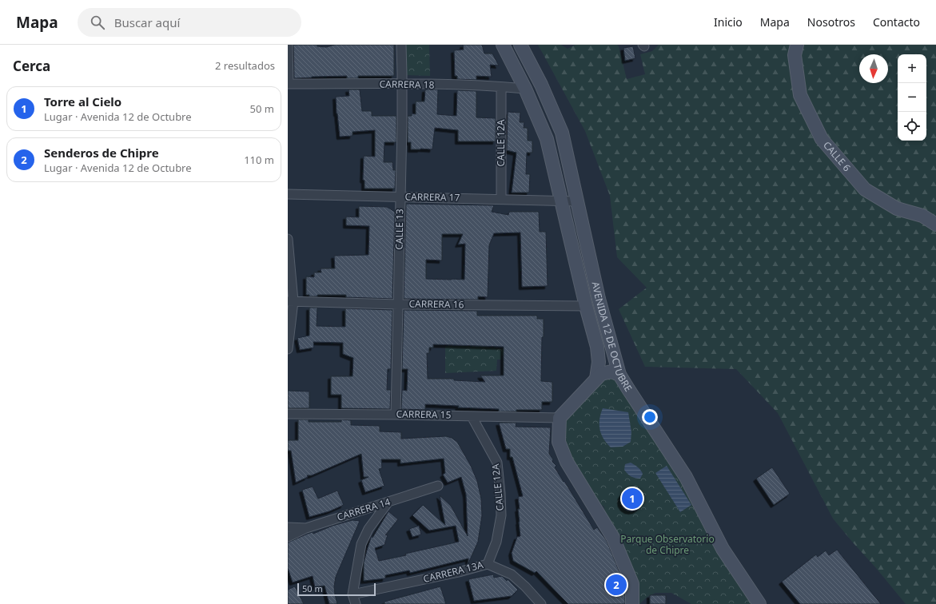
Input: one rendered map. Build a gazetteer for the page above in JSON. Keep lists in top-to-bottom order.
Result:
{
  "streets": {
    "main road": ["CALLE 6", "AVENIDA 12 DE OCTUBRE"],
    "street": [
      "CARRERA 18",
      "CALLE 12A",
      "CARRERA 17",
      "CALLE 13",
      "CARRERA 16",
      "CARRERA 15",
      "CARRERA 14",
      "CARRERA 13A"
    ]
  },
  "crossings": [
    ["CARRERA 18", "CALLE 12A"],
    ["CARRERA 18", "CALLE 13"],
    ["CARRERA 18", "AVENIDA 12 DE OCTUBRE"],
    ["CALLE 12A", "CARRERA 17"],
    ["CALLE 12A", "CARRERA 15"],
    ["CALLE 12A", "CARRERA 13A"],
    ["CARRERA 17", "CALLE 13"],
    ["CARRERA 17", "AVENIDA 12 DE OCTUBRE"],
    ["CALLE 13", "CARRERA 16"],
    ["CALLE 13", "CARRERA 15"],
    ["CARRERA 16", "AVENIDA 12 DE OCTUBRE"]
  ],
  "parks": ["Parque Observatorio de Chipre"],
  "scale_bar": "50 m",
  "north": "bottom",
  "page": {
    "header": "Mapa",
    "search": "Buscar aquí",
    "nav": [
      "Inicio",
      "Mapa",
      "Nosotros",
      "Contacto"
    ],
    "heading": ["Cerca", "2 resultados"],
    "map_buttons": ["+", "−"],
    "list": [
      {
        "mark": "1",
        "name": "Torre al Cielo",
        "note": "Lugar · Avenida 12 de Octubre",
        "value": "50 m"
      },
      {
        "mark": "2",
        "name": "Senderos de Chipre",
        "note": "Lugar · Avenida 12 de Octubre",
        "value": "110 m"
      }
    ],
    "pins": ["1", "2"],
    "scale": "50 m"
  }
}
